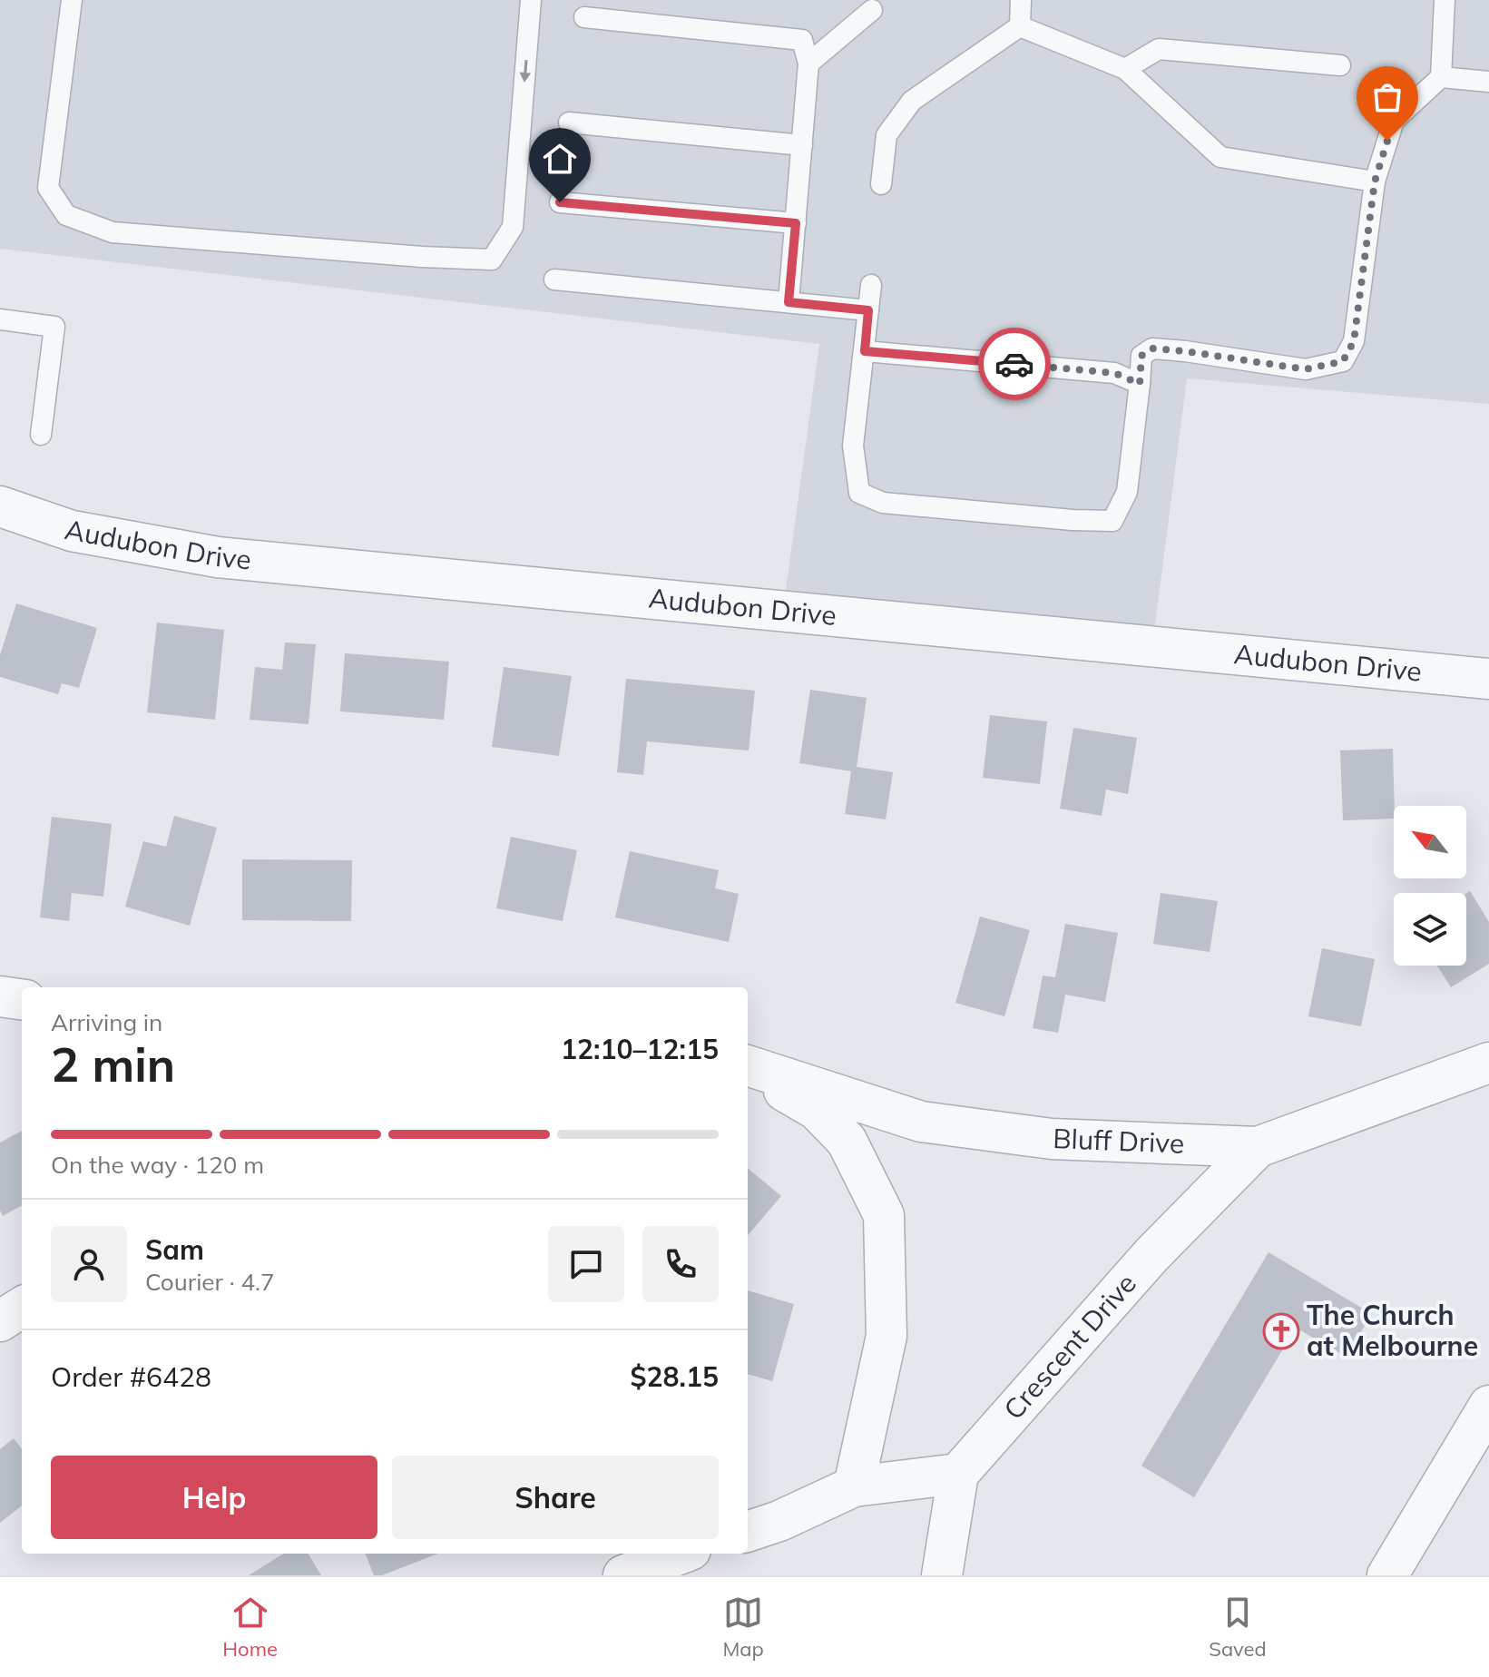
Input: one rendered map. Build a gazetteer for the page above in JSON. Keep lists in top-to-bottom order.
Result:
{
  "streets": {
    "street": ["Audubon Drive", "Bluff Drive", "Crescent Drive"]
  },
  "crossings": [
    ["Bluff Drive", "Crescent Drive"]
  ],
  "places": {
    "church": ["The Church at Melbourne"]
  },
  "north": "top left",
  "page": {
    "heading": ["2 min", "Arriving in", "12:10–12:15"],
    "panel": [
      "Sam",
      "Courier · 4.7",
      "Order #6428",
      "$28.15"
    ],
    "bar": "On the way · 120 m",
    "buttons": ["Help", "Share"],
    "tabs": ["Home", "Map", "Saved"]
  }
}
